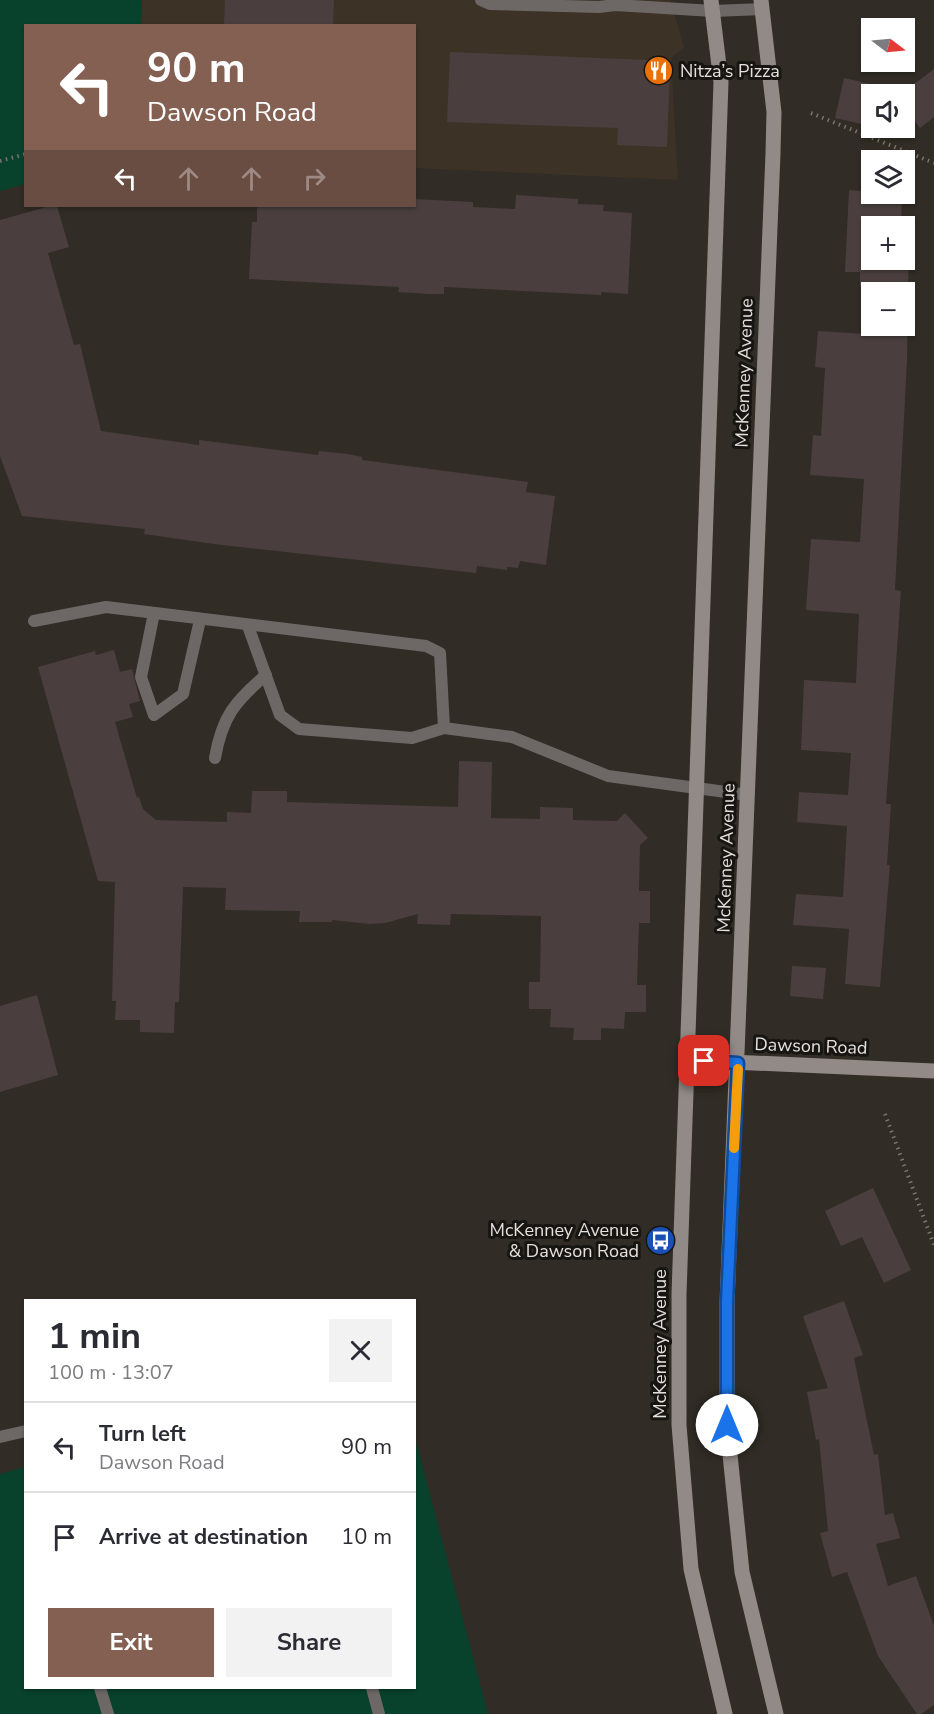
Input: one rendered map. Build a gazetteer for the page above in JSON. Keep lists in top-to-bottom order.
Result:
{
  "streets": {
    "main road": ["McKenney Avenue", "Dawson Road"]
  },
  "crossings": [
    ["McKenney Avenue", "Dawson Road"]
  ],
  "places": {
    "restaurant": ["Nitza’s Pizza"],
    "bus stop": ["McKenney Avenue & Dawson Road"]
  },
  "north": "right",
  "page": {
    "map_buttons": ["+", "−"],
    "turn": ["90 m", "Dawson Road"],
    "heading": ["1 min", "100 m · 13:07"],
    "list": [
      {
        "name": "Turn left",
        "note": "Dawson Road",
        "value": "90 m"
      },
      {
        "name": "Arrive at destination",
        "value": "10 m"
      }
    ],
    "buttons": ["Exit", "Share"]
  }
}
